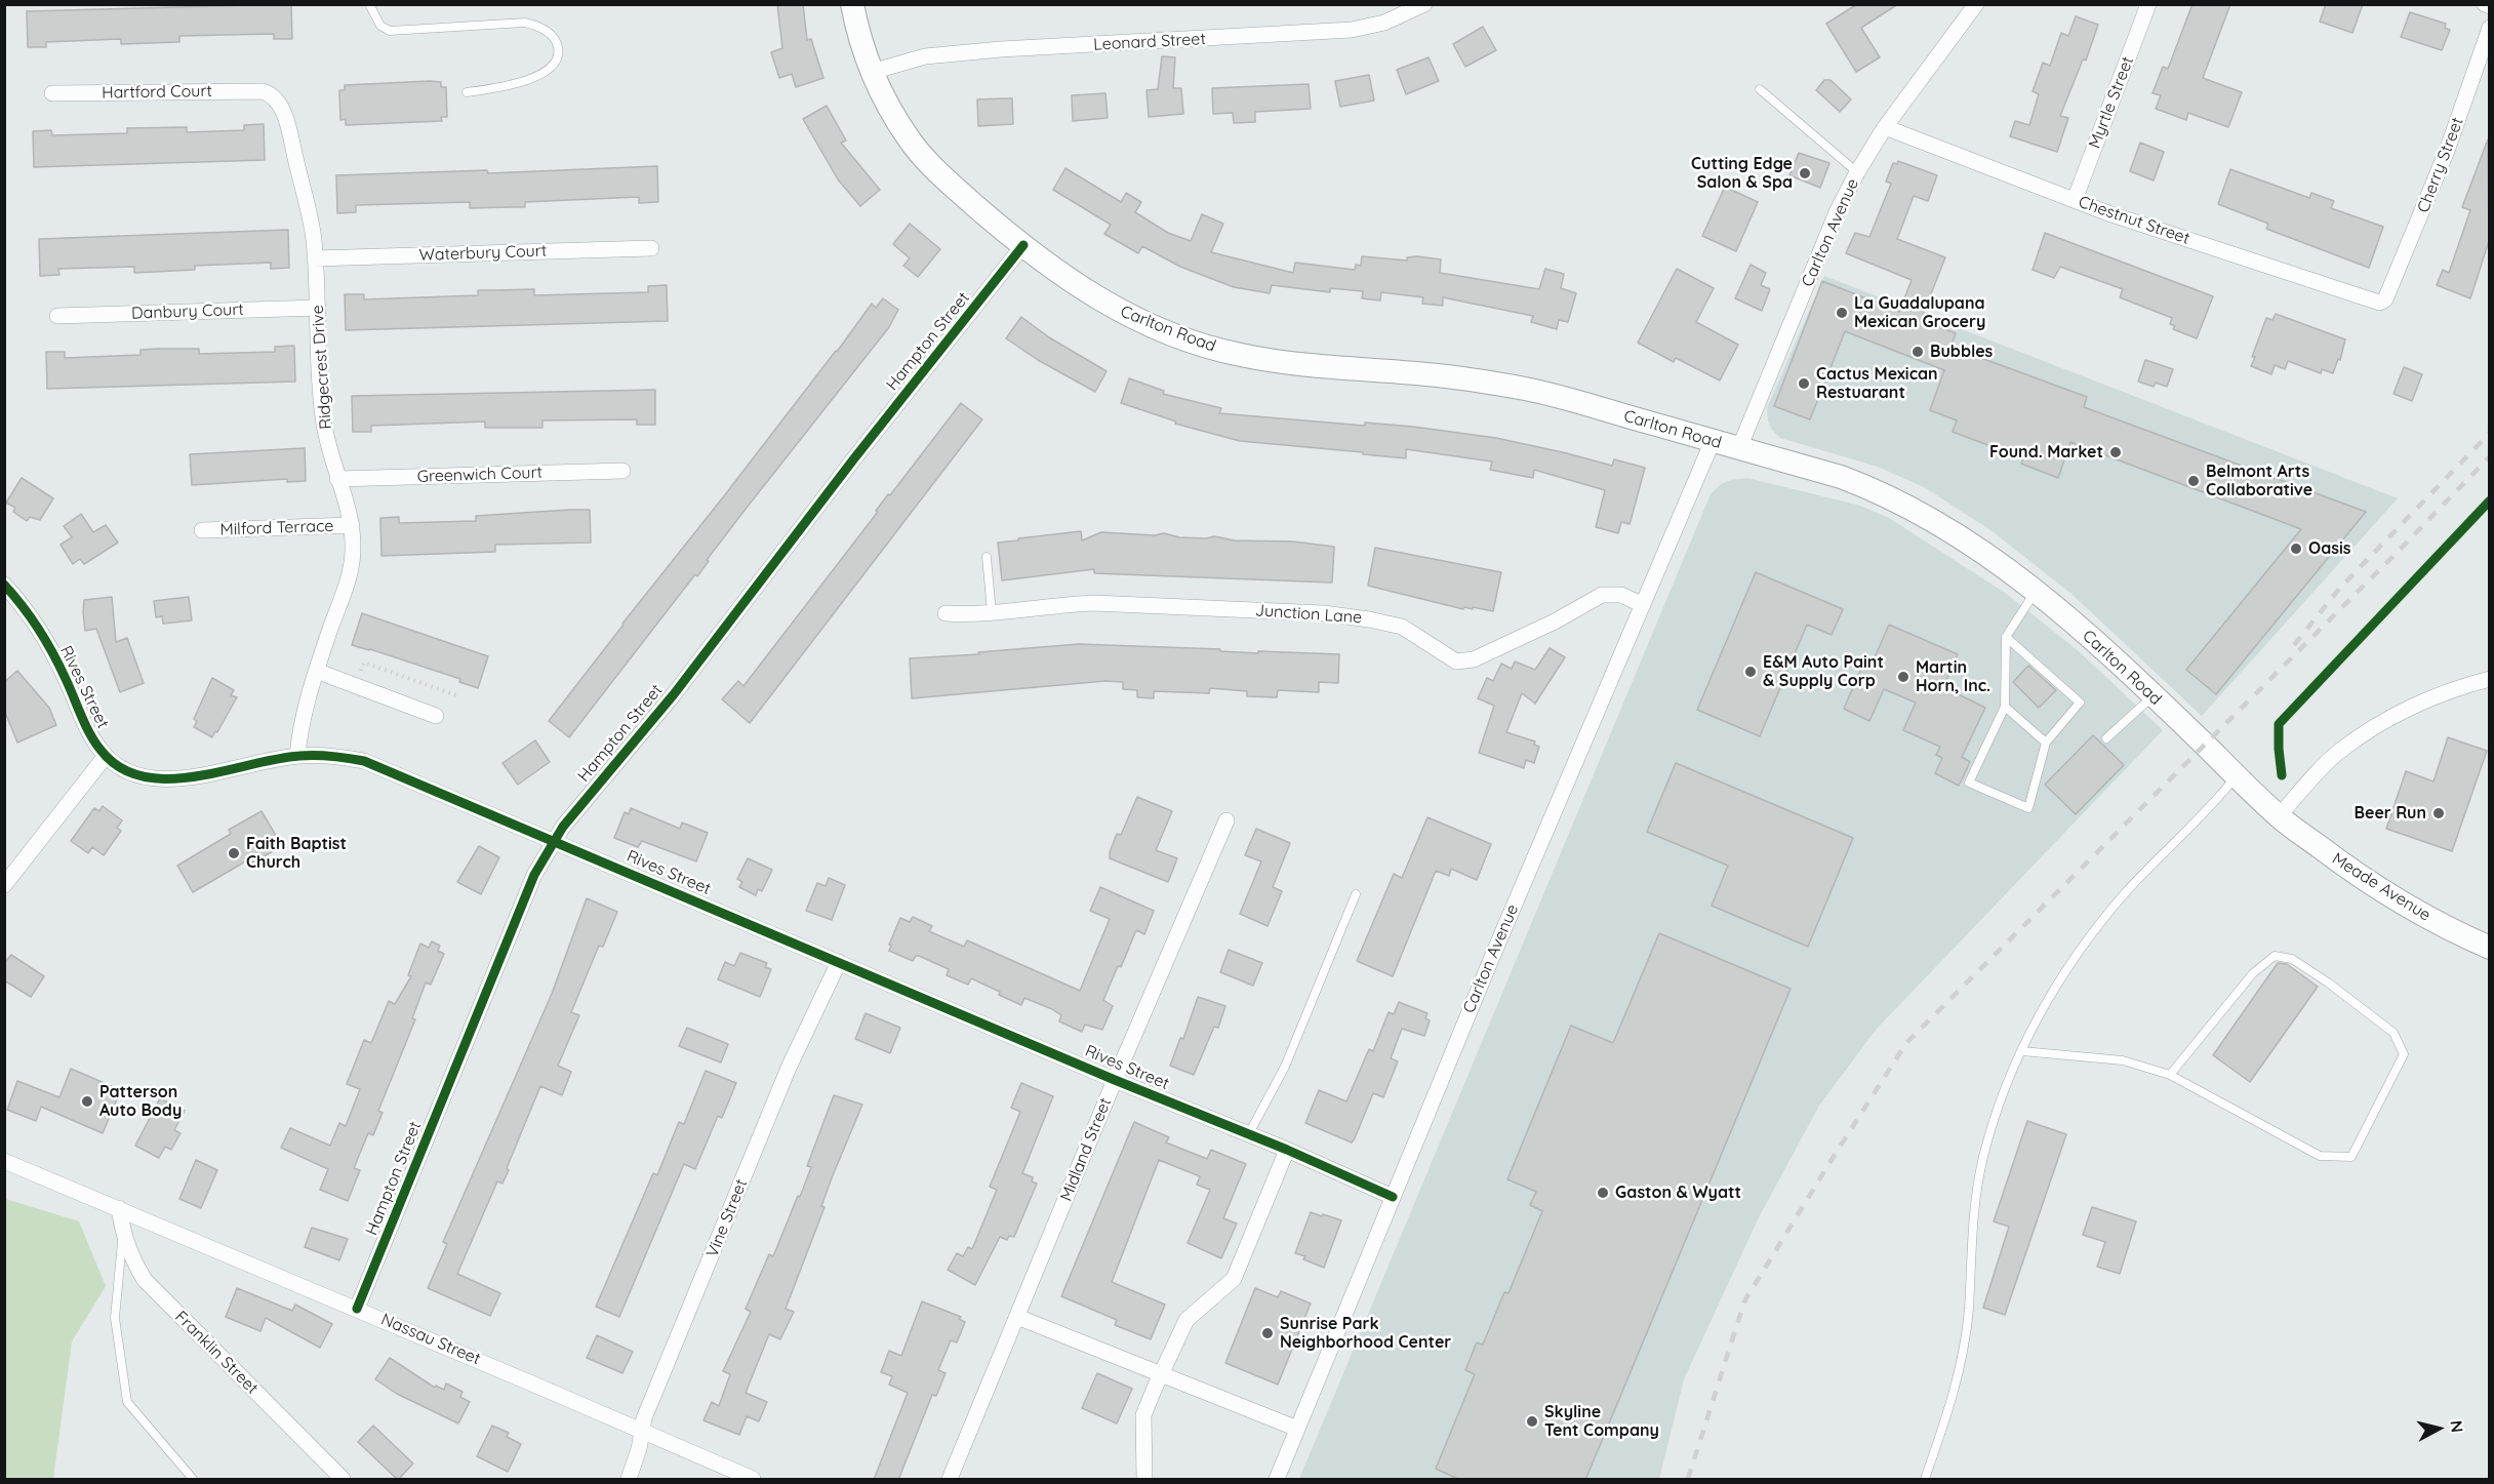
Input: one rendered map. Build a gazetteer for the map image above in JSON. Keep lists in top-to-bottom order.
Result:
{
  "streets": {
    "main road": ["Carlton Road", "Meade Avenue"],
    "street": [
      "Leonard Street",
      "Hartford Court",
      "Myrtle Street",
      "Cherry Street",
      "Chestnut Street",
      "Carlton Avenue",
      "Waterbury Court",
      "Danbury Court",
      "Hampton Street",
      "Ridgecrest Drive",
      "Greenwich Court",
      "Milford Terrace",
      "Junction Lane",
      "Rives Street",
      "Midland Street",
      "Vine Street",
      "Nassau Street",
      "Franklin Street"
    ]
  },
  "crossings": [
    ["Leonard Street", "Carlton Road"],
    ["Hartford Court", "Ridgecrest Drive"],
    ["Myrtle Street", "Chestnut Street"],
    ["Cherry Street", "Chestnut Street"],
    ["Chestnut Street", "Carlton Avenue"],
    ["Carlton Avenue", "Carlton Road"],
    ["Carlton Avenue", "Junction Lane"],
    ["Carlton Avenue", "Rives Street"],
    ["Waterbury Court", "Ridgecrest Drive"],
    ["Danbury Court", "Ridgecrest Drive"],
    ["Carlton Road", "Hampton Street"],
    ["Carlton Road", "Meade Avenue"],
    ["Hampton Street", "Rives Street"],
    ["Hampton Street", "Nassau Street"],
    ["Ridgecrest Drive", "Greenwich Court"],
    ["Ridgecrest Drive", "Milford Terrace"],
    ["Ridgecrest Drive", "Rives Street"],
    ["Rives Street", "Midland Street"],
    ["Rives Street", "Vine Street"],
    ["Vine Street", "Nassau Street"],
    ["Nassau Street", "Franklin Street"]
  ],
  "places": [
    "Cutting Edge Salon & Spa",
    "La Guadalupana Mexican Grocery",
    "Bubbles",
    "Cactus Mexican Restuarant",
    "Found. Market",
    "Belmont Arts Collaborative",
    "Oasis",
    "E&M Auto Paint & Supply Corp",
    "Martin Horn, Inc.",
    "Beer Run",
    "Faith Baptist Church",
    "Patterson Auto Body",
    "Gaston & Wyatt",
    "Sunrise Park Neighborhood Center",
    "Skyline Tent Company"
  ],
  "north": "right"
}
